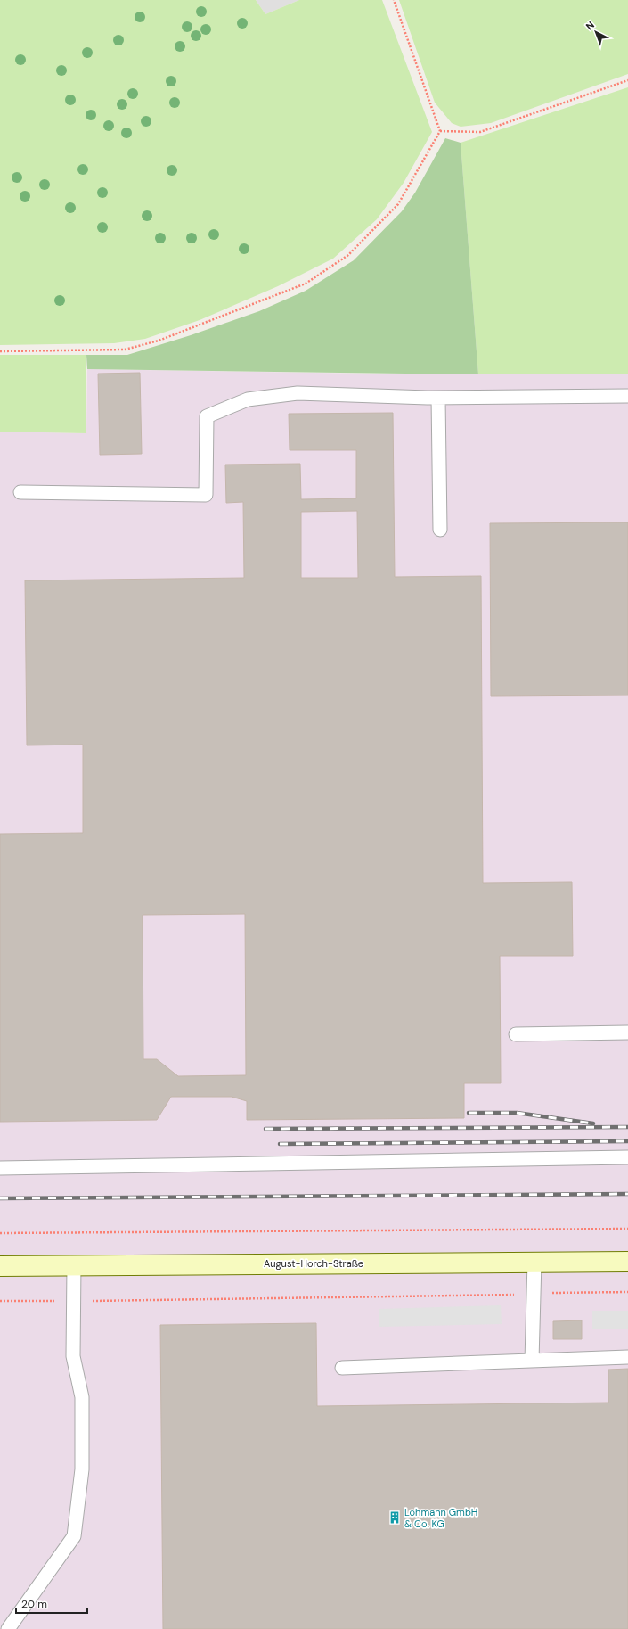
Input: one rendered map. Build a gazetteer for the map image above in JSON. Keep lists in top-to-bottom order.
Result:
{
  "streets": {
    "main road": ["August-Horch-Straße"]
  },
  "places": {
    "building": ["Lohmann GmbH & Co. KG"]
  },
  "scale_bar": "20 m",
  "north": "top left"
}
